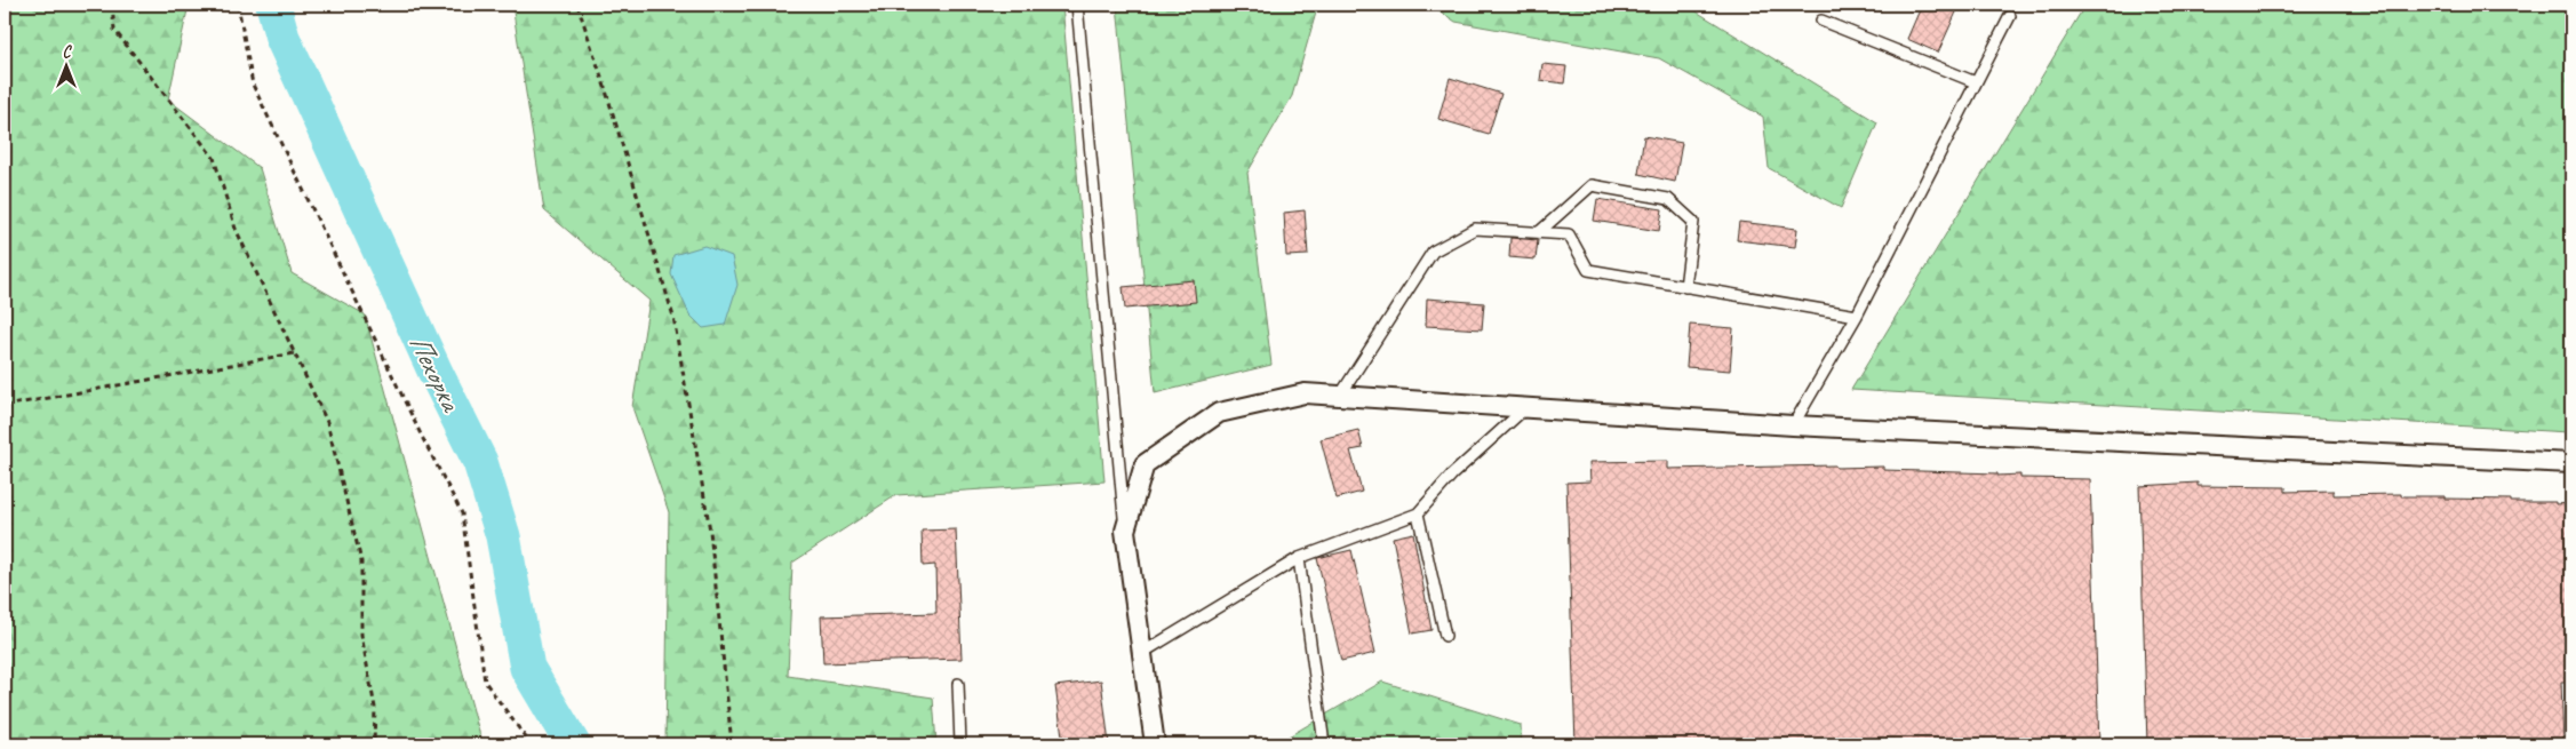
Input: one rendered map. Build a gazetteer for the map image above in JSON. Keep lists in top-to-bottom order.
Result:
{
  "water": ["Пехорка"],
  "north": "top"
}
